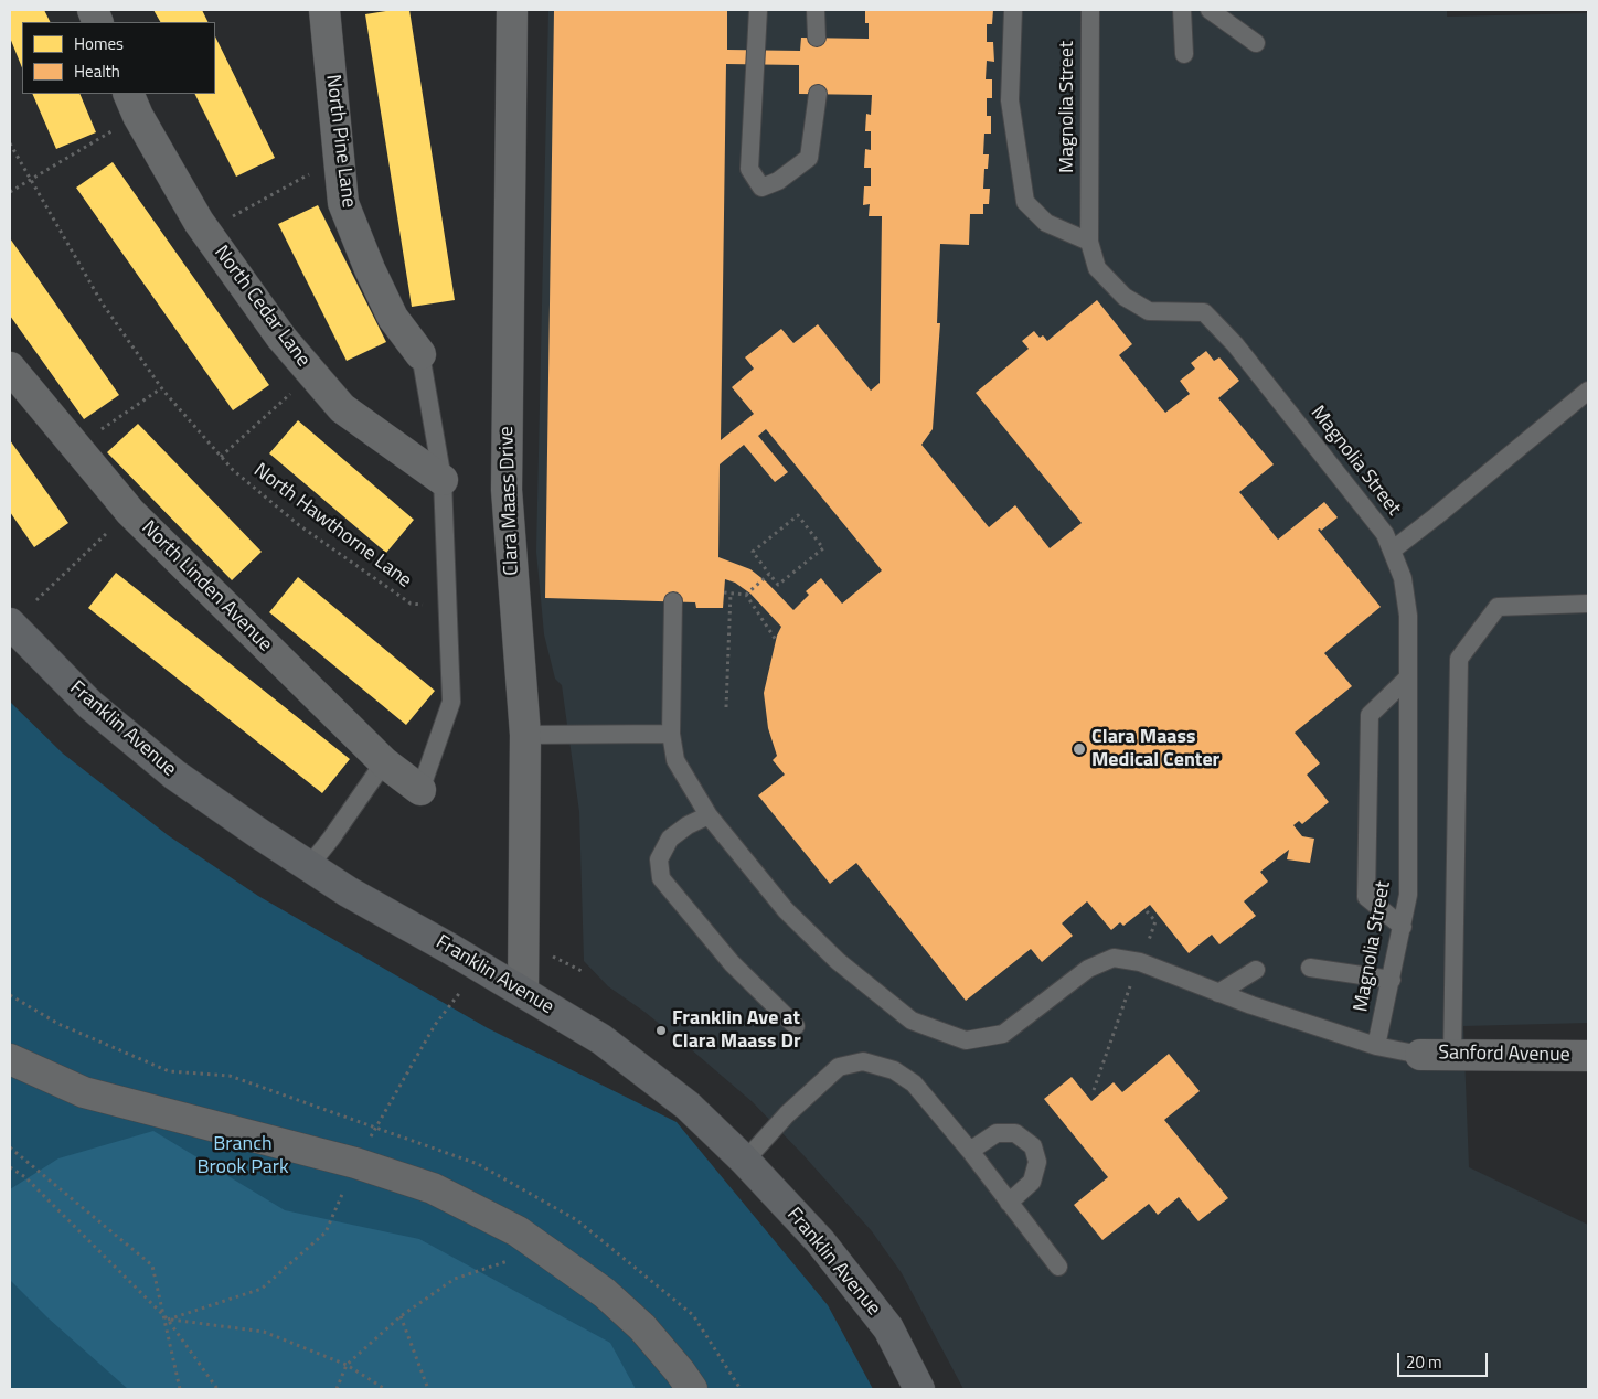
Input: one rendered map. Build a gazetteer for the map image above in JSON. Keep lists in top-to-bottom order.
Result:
{
  "streets": {
    "main road": ["Franklin Avenue"],
    "street": [
      "North Pine Lane",
      "North Cedar Lane",
      "Clara Maass Drive",
      "North Linden Avenue",
      "Sanford Avenue"
    ],
    "lane": ["Magnolia Street"],
    "path": ["North Hawthorne Lane"]
  },
  "crossings": [
    ["Clara Maass Drive", "Franklin Avenue"]
  ],
  "parks": ["Branch Brook Park"],
  "places": ["Clara Maass Medical Center", "Franklin Ave at Clara Maass Dr"],
  "legend": ["Homes", "Health"],
  "scale_bar": "20 m"
}
